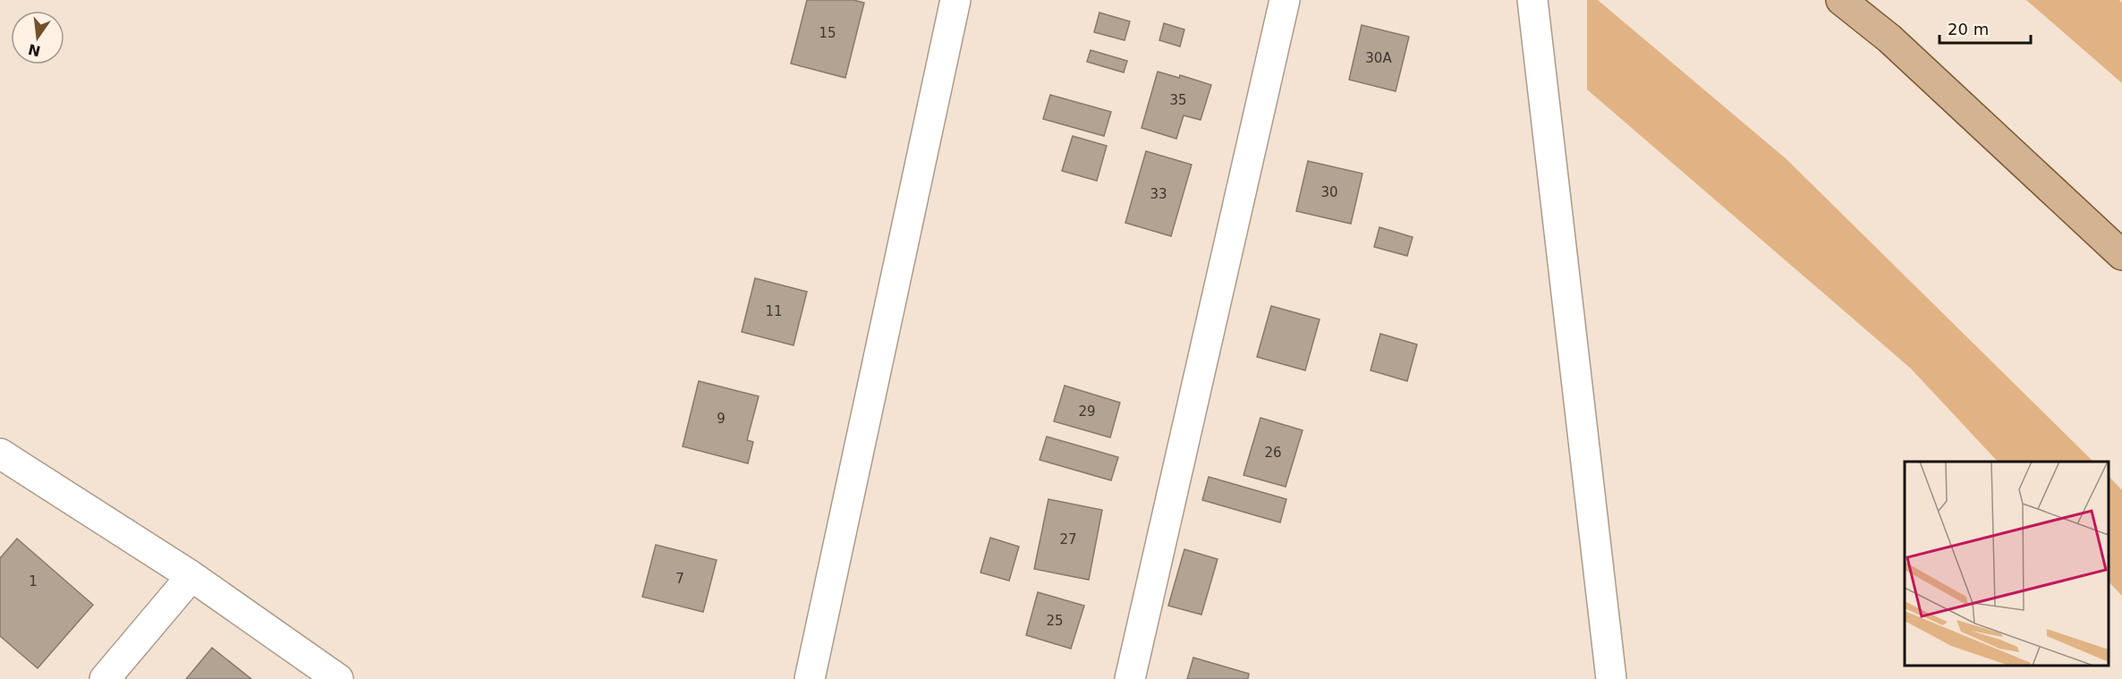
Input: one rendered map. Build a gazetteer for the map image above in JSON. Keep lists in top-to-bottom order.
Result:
{
  "house_numbers": [
    "15",
    "30А",
    "35",
    "30",
    "33",
    "11",
    "29",
    "9",
    "26",
    "27",
    "7",
    "1",
    "25"
  ],
  "scale_bar": "20 m",
  "north": "bottom"
}
